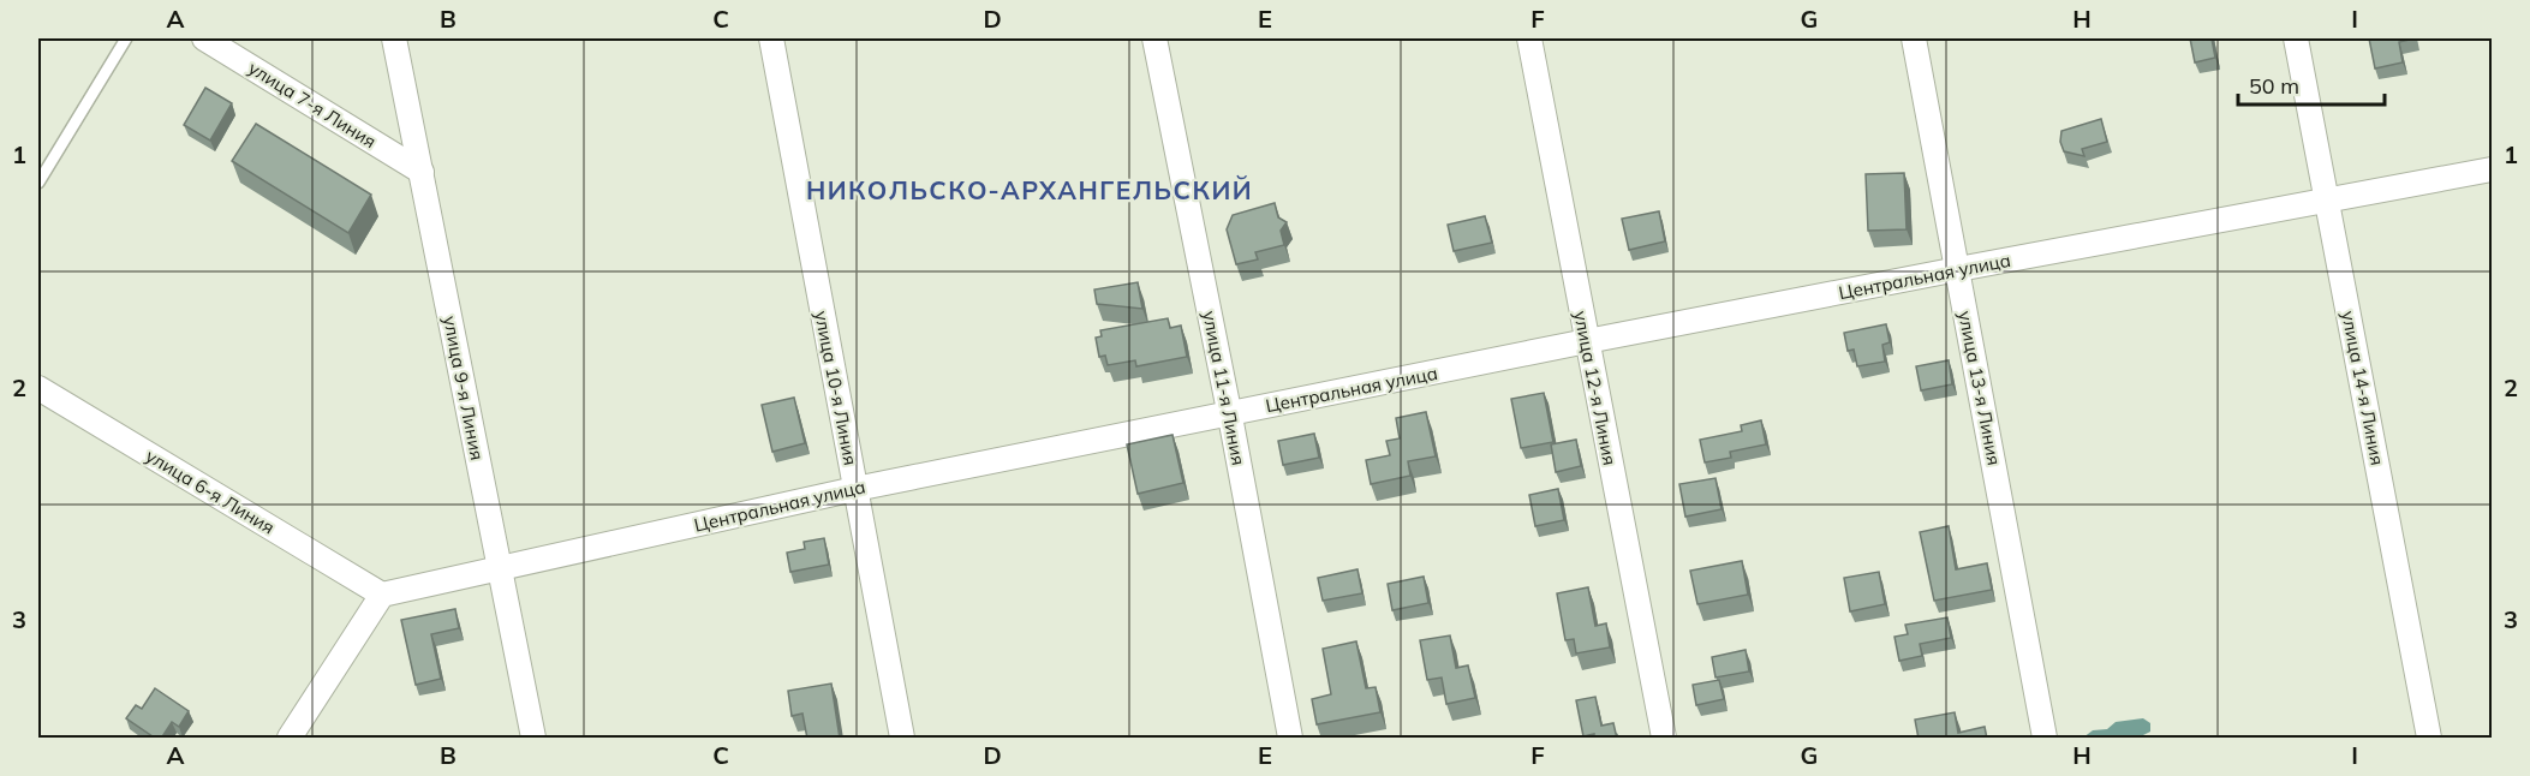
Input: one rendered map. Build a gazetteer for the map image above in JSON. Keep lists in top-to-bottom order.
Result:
{
  "streets": {
    "street": [
      "улица 7-я Линия",
      "Центральная улица",
      "улица 9-я Линия",
      "улица 10-я Линия",
      "улица 11-я Линия",
      "улица 12-я Линия",
      "улица 13-я Линия",
      "улица 14-я Линия",
      "улица 6-я Линия"
    ]
  },
  "crossings": [
    ["улица 7-я Линия", "улица 9-я Линия"],
    ["Центральная улица", "улица 9-я Линия"],
    ["Центральная улица", "улица 10-я Линия"],
    ["Центральная улица", "улица 11-я Линия"],
    ["Центральная улица", "улица 12-я Линия"],
    ["Центральная улица", "улица 13-я Линия"],
    ["Центральная улица", "улица 14-я Линия"],
    ["Центральная улица", "улица 6-я Линия"]
  ],
  "districts": ["НИКОЛЬСКО-АРХАНГЕЛЬСКИЙ"],
  "scale_bar": "50 m",
  "grid": {
    "columns": [
      "A",
      "B",
      "C",
      "D",
      "E",
      "F",
      "G",
      "H",
      "I"
    ],
    "rows": ["1", "2", "3"]
  }
}
